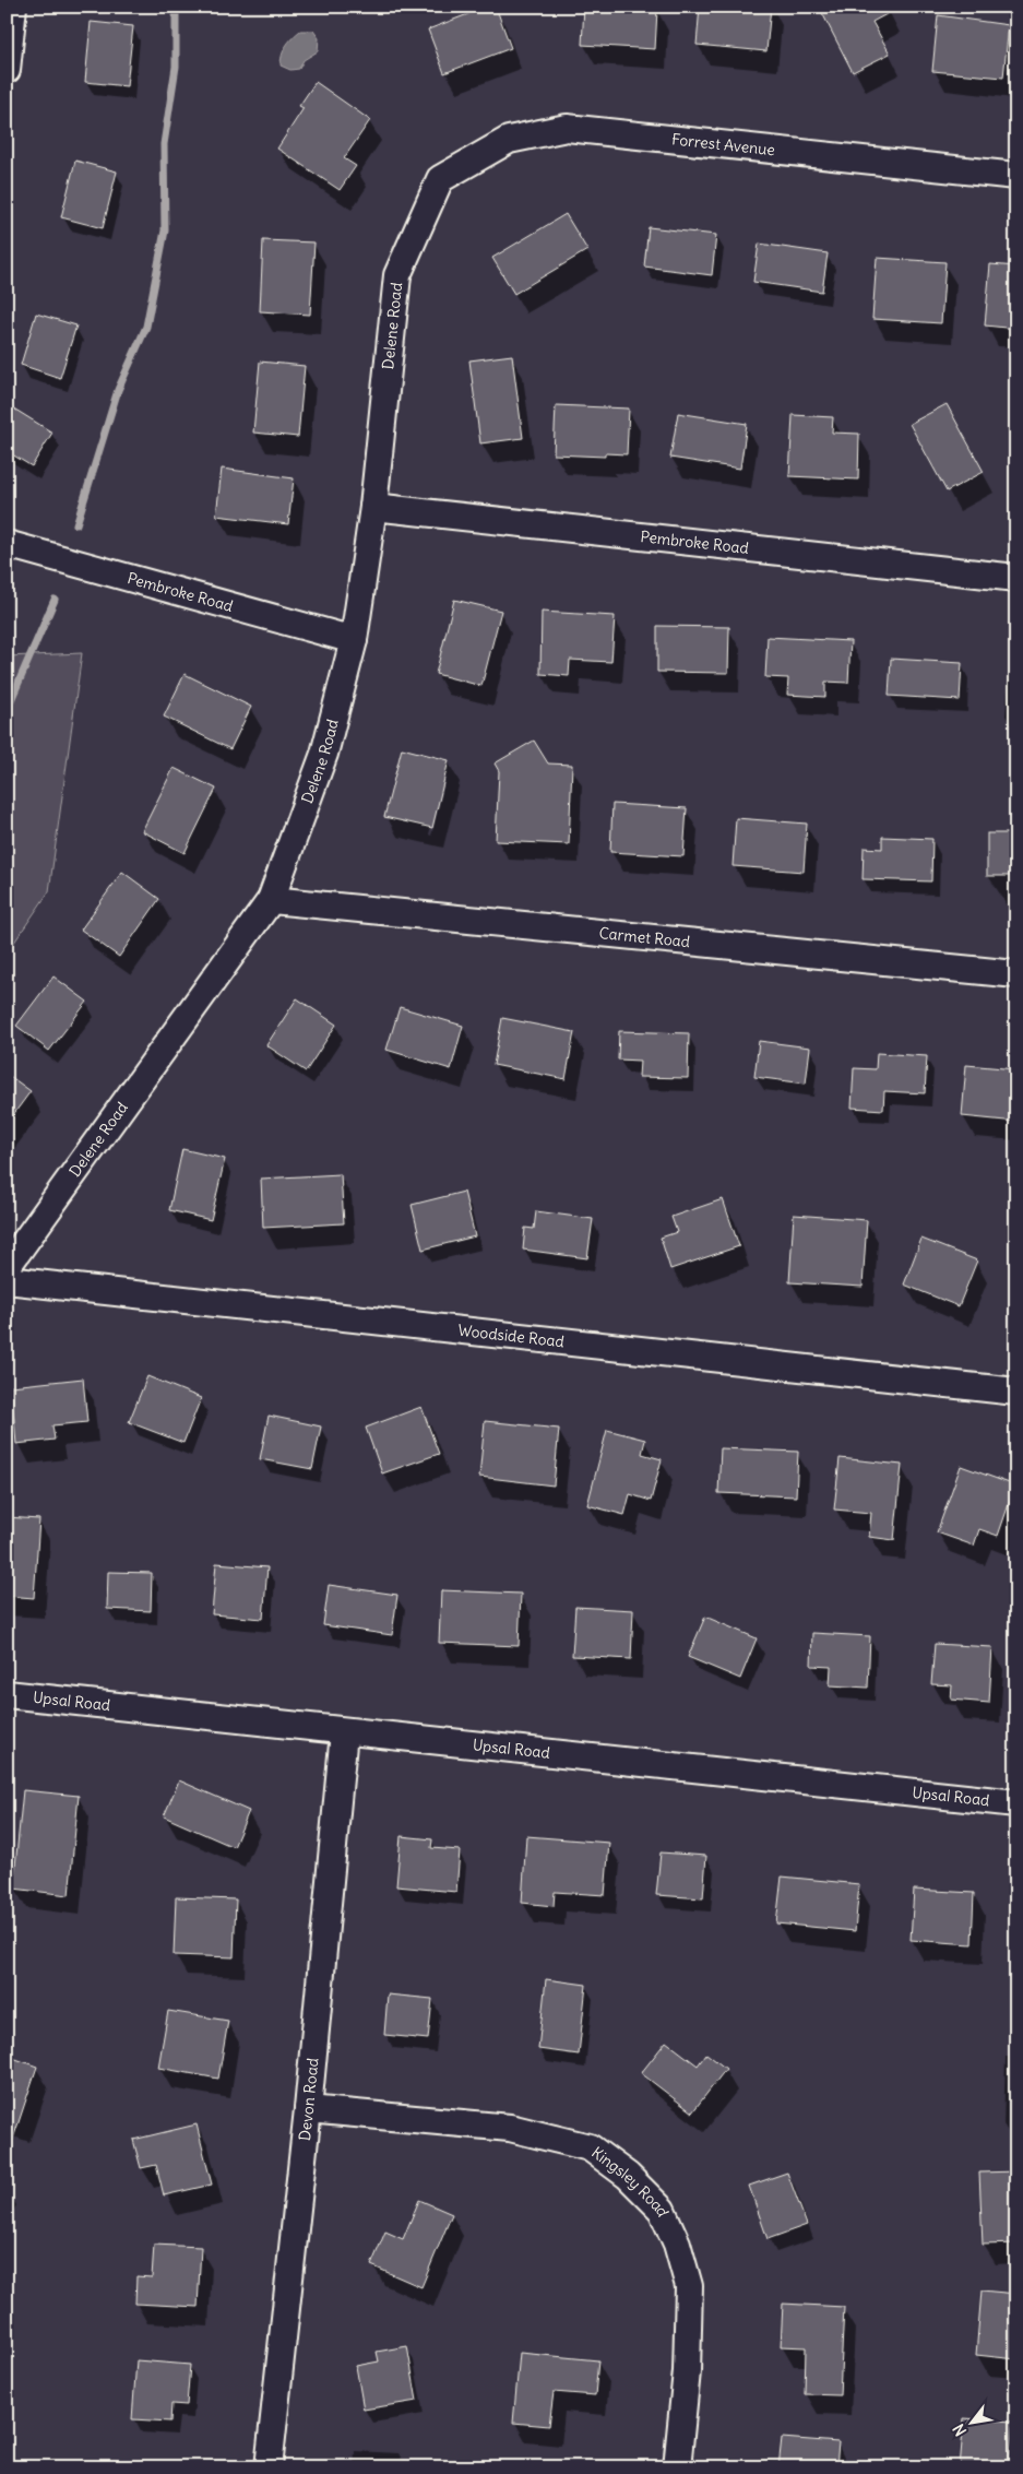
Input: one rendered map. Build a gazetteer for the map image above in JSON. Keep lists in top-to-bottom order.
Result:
{
  "streets": {
    "street": [
      "Forrest Avenue",
      "Delene Road",
      "Pembroke Road",
      "Carmet Road",
      "Woodside Road",
      "Upsal Road",
      "Devon Road",
      "Kingsley Road"
    ]
  },
  "crossings": [
    ["Forrest Avenue", "Delene Road"],
    ["Delene Road", "Pembroke Road"],
    ["Delene Road", "Carmet Road"],
    ["Upsal Road", "Devon Road"],
    ["Devon Road", "Kingsley Road"]
  ],
  "north": "bottom left"
}
